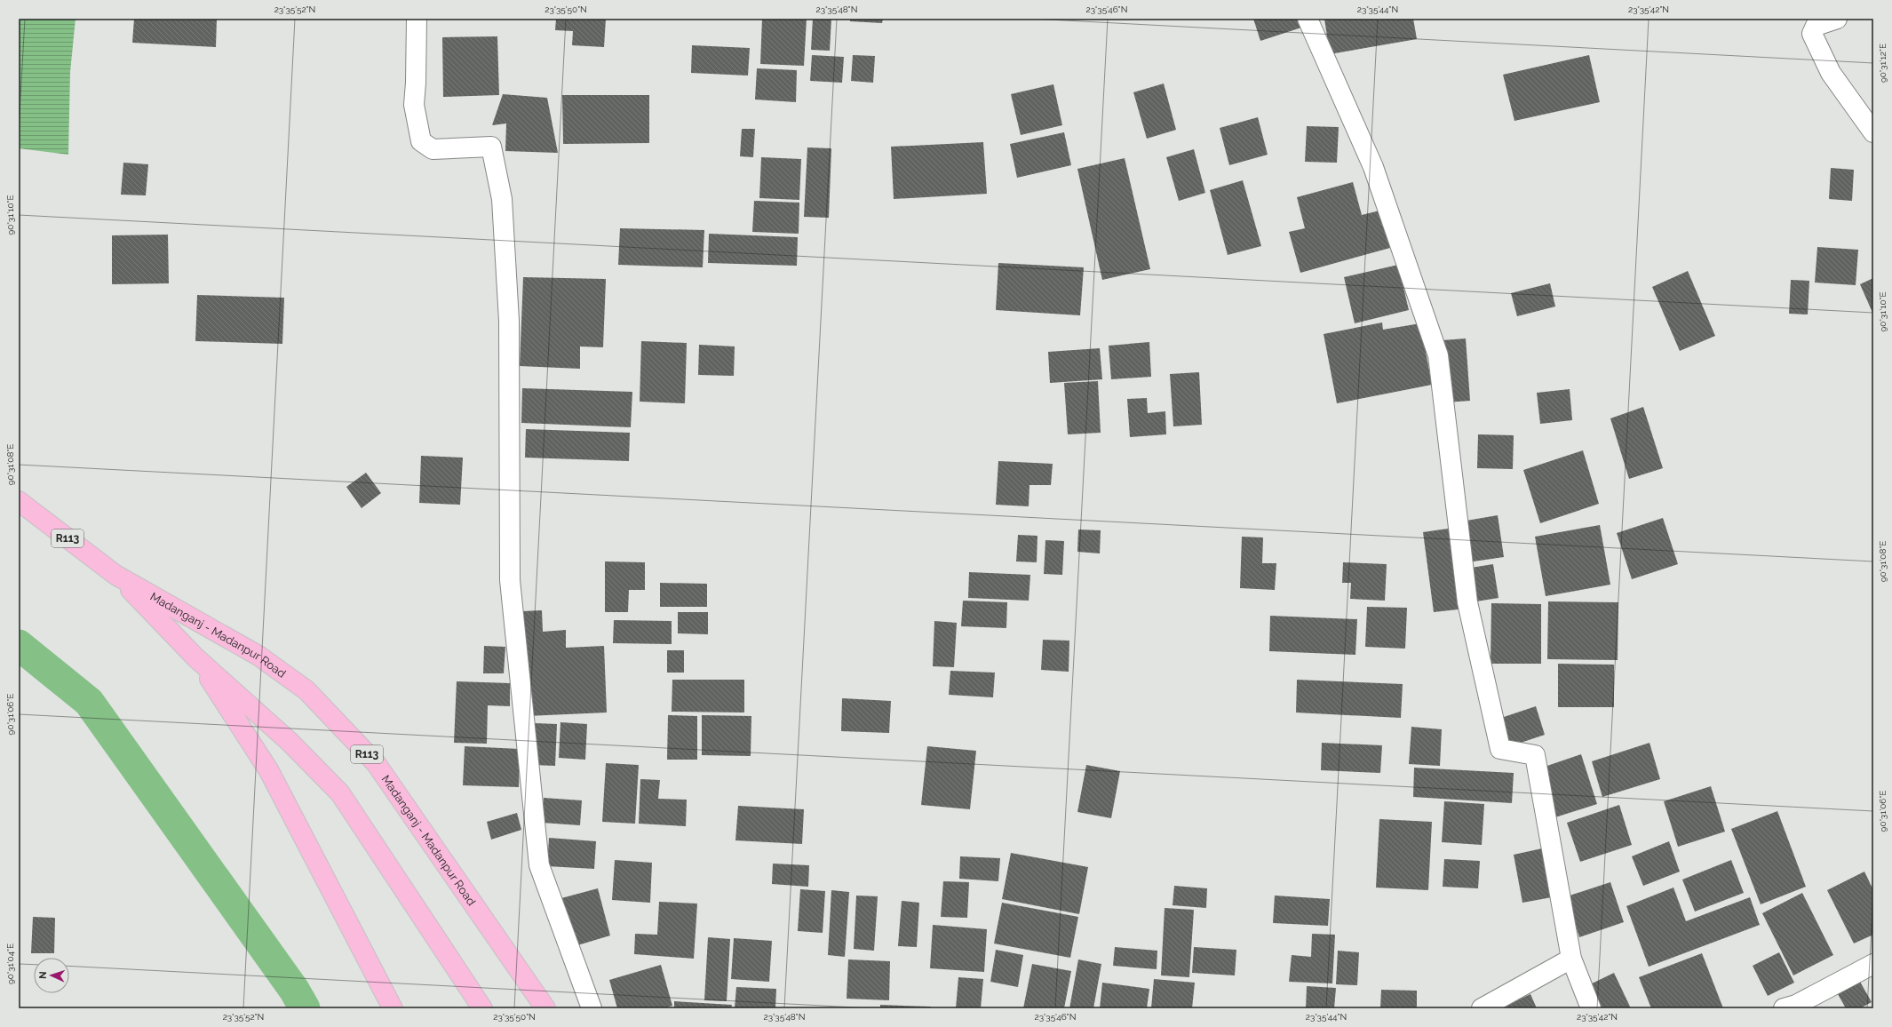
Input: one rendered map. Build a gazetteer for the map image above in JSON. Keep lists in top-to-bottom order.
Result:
{
  "streets": {
    "main road": ["R113", "Madanganj - Madanpur Road"]
  },
  "north": "left",
  "coordinates": [
    "23°35'52\"N",
    "23°35'50\"N",
    "23°35'48\"N",
    "23°35'46\"N",
    "23°35'44\"N",
    "23°35'42\"N",
    "90°31'12\"E",
    "90°31'10\"E",
    "90°31'08\"E",
    "90°31'06\"E",
    "90°31'04\"E"
  ]
}
